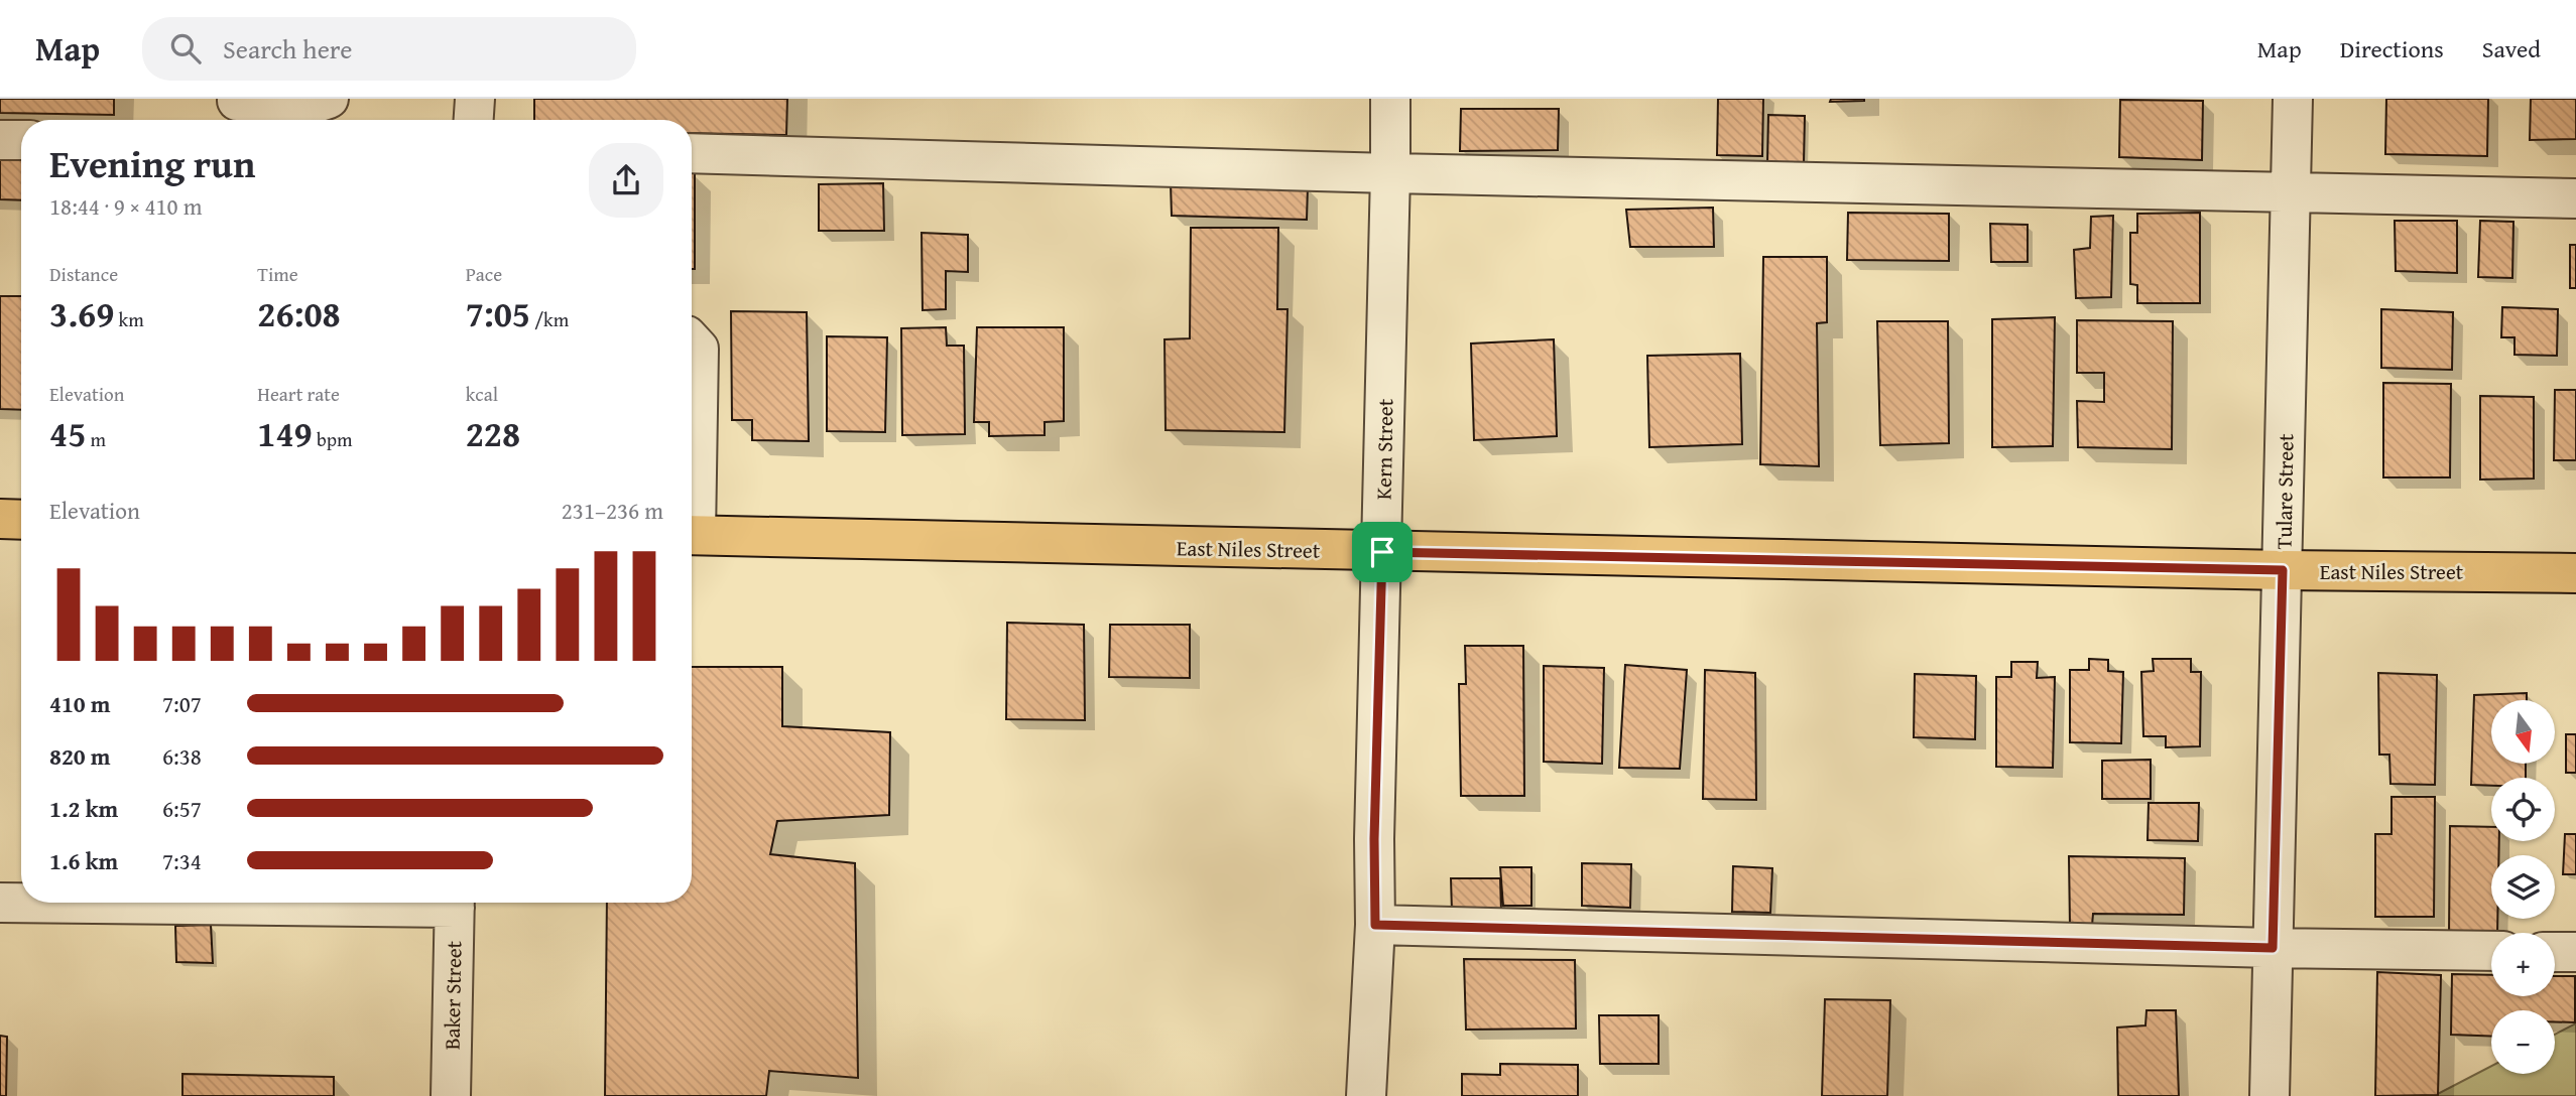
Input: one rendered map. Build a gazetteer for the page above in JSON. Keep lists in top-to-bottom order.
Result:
{
  "streets": {
    "main road": ["East Niles Street"],
    "street": ["Kern Street", "Tulare Street", "Baker Street"]
  },
  "crossings": [
    ["Kern Street", "East Niles Street"],
    ["Tulare Street", "East Niles Street"]
  ],
  "north": "bottom",
  "page": {
    "header": "Map",
    "search": "Search here",
    "nav": ["Map", "Directions", "Saved"],
    "heading": ["Evening run", "18:44 · 9 × 410 m"],
    "stats": [
      ["Distance", "3.69 km"],
      ["Time", "26:08"],
      ["Pace", "7:05 /km"],
      ["Elevation", "45 m"],
      ["Heart rate", "149 bpm"],
      ["kcal", "228"]
    ],
    "chart": ["Elevation", "231–236 m"],
    "list": [
      {
        "name": "410 m",
        "note": "7:07"
      },
      {
        "name": "820 m",
        "note": "6:38"
      },
      {
        "name": "1.2 km",
        "note": "6:57"
      },
      {
        "name": "1.6 km",
        "note": "7:34"
      }
    ],
    "map_buttons": ["+", "−"]
  }
}
